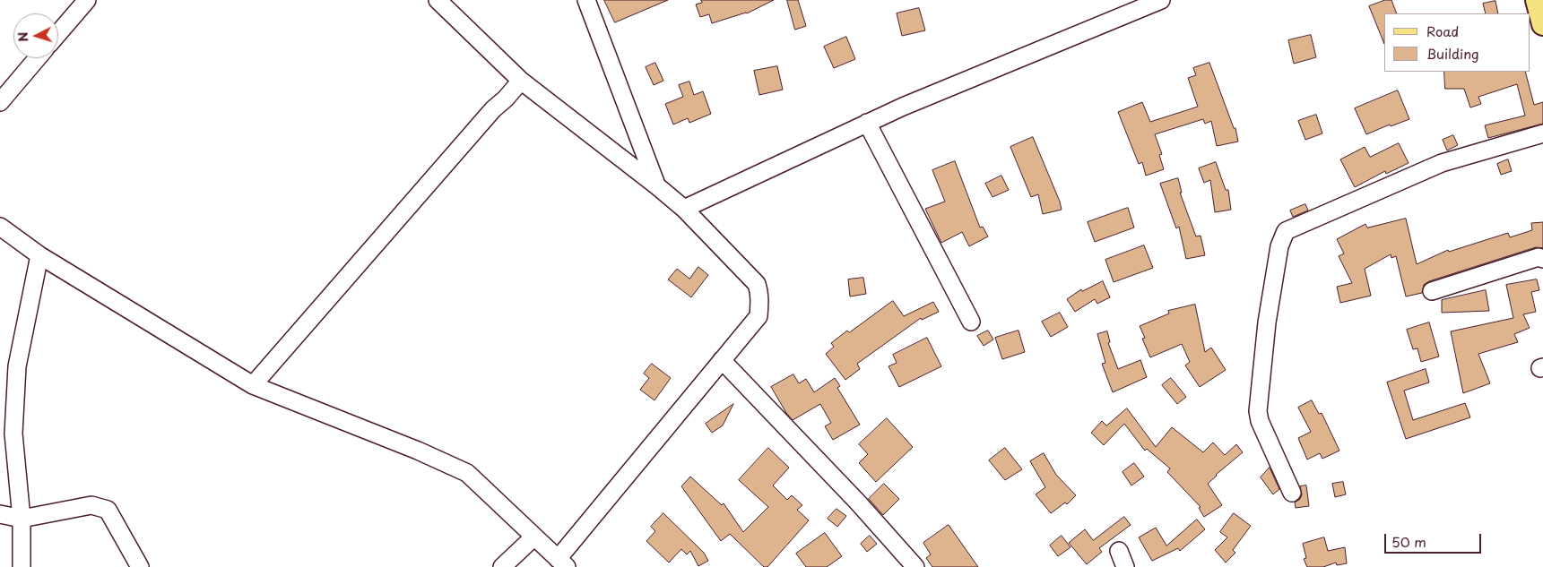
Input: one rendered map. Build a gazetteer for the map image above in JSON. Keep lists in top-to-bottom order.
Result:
{
  "legend": ["Road", "Building"],
  "scale_bar": "50 m",
  "north": "left"
}
